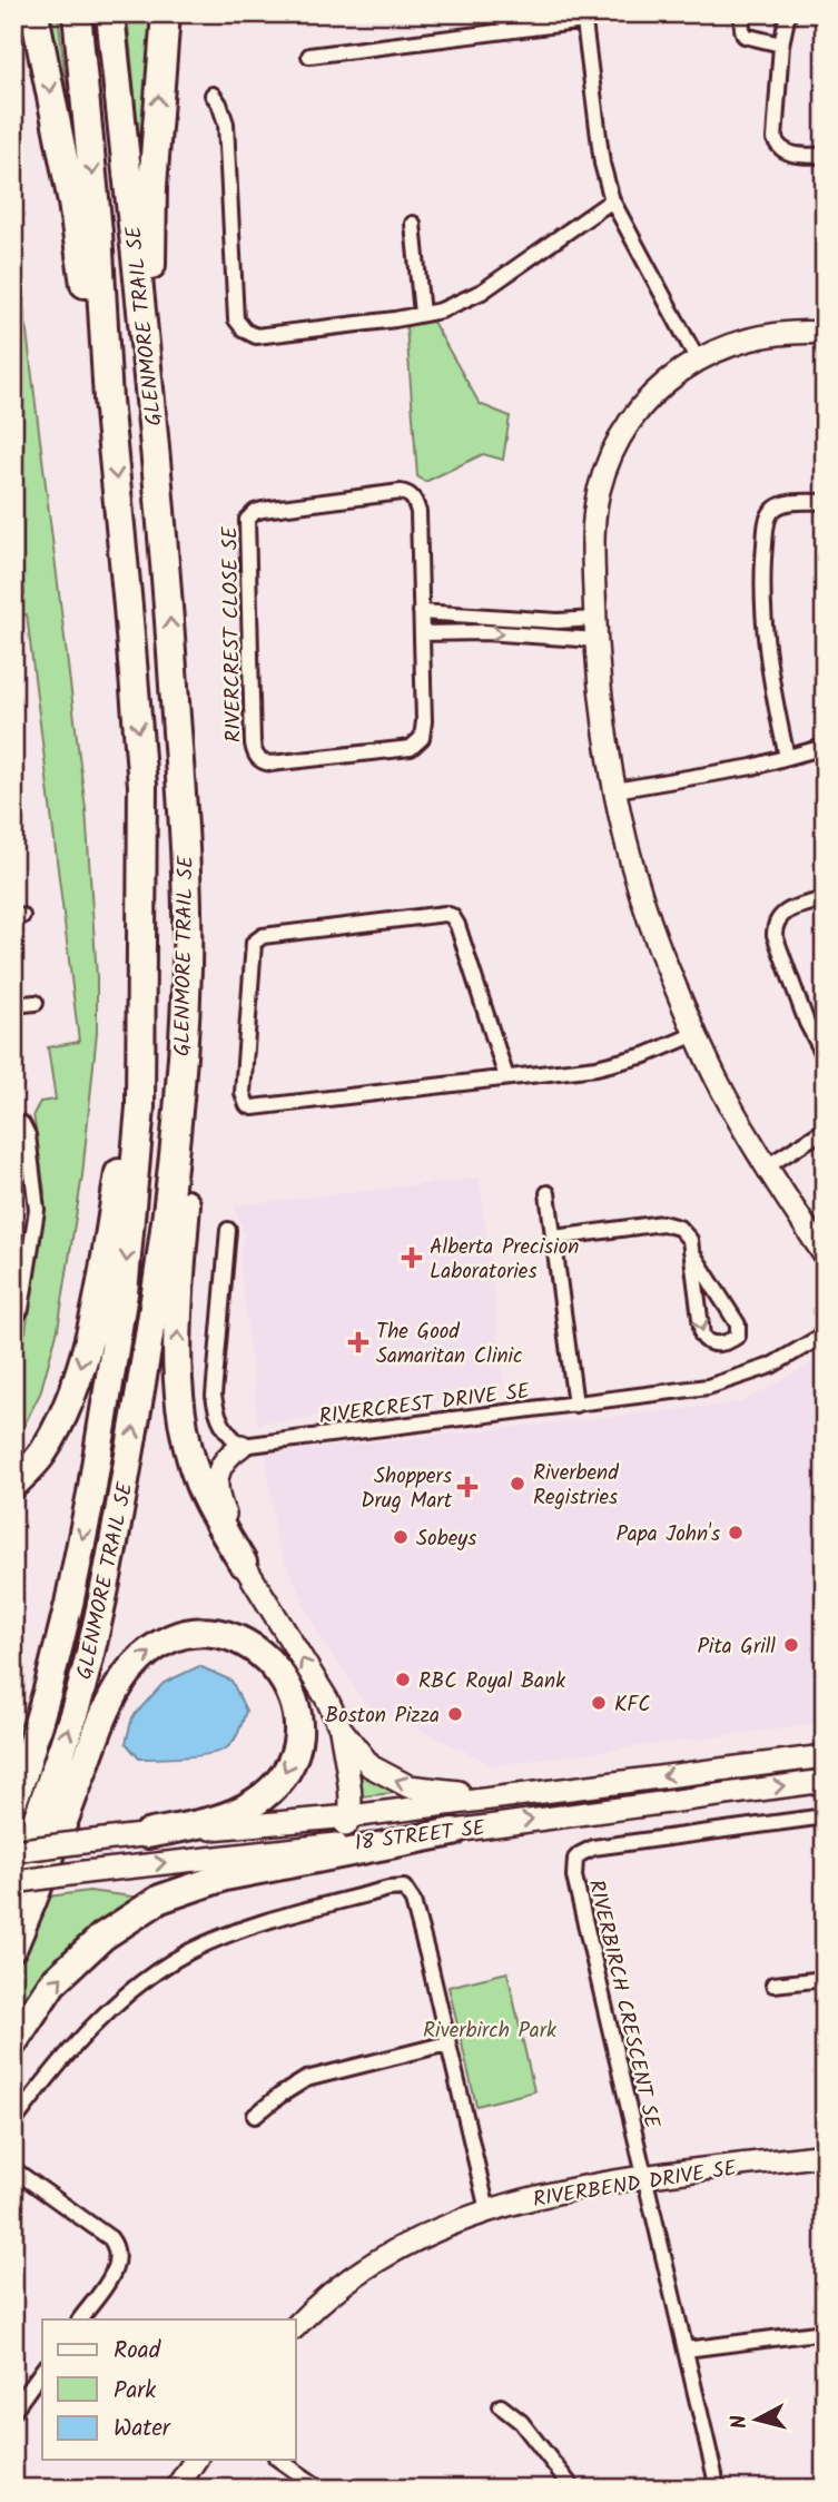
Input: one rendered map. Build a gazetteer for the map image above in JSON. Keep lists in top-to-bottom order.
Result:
{
  "streets": {
    "highway": ["GLENMORE TRAIL SE"],
    "main road": ["18 STREET SE", "RIVERBEND DRIVE SE"],
    "street": ["RIVERCREST CLOSE SE", "RIVERCREST DRIVE SE", "RIVERBIRCH CRESCENT SE"]
  },
  "crossings": [
    ["GLENMORE TRAIL SE", "18 STREET SE"],
    ["RIVERBIRCH CRESCENT SE", "RIVERBEND DRIVE SE"]
  ],
  "parks": ["Riverbirch Park"],
  "places": {
    "health": ["Alberta Precision Laboratories", "The Good Samaritan Clinic", "Shoppers Drug Mart"],
    "other": [
      "Riverbend Registries",
      "Papa John's",
      "Sobeys",
      "Pita Grill",
      "RBC Royal Bank",
      "KFC",
      "Boston Pizza"
    ]
  },
  "legend": ["Road", "Park", "Water"],
  "north": "left"
}
